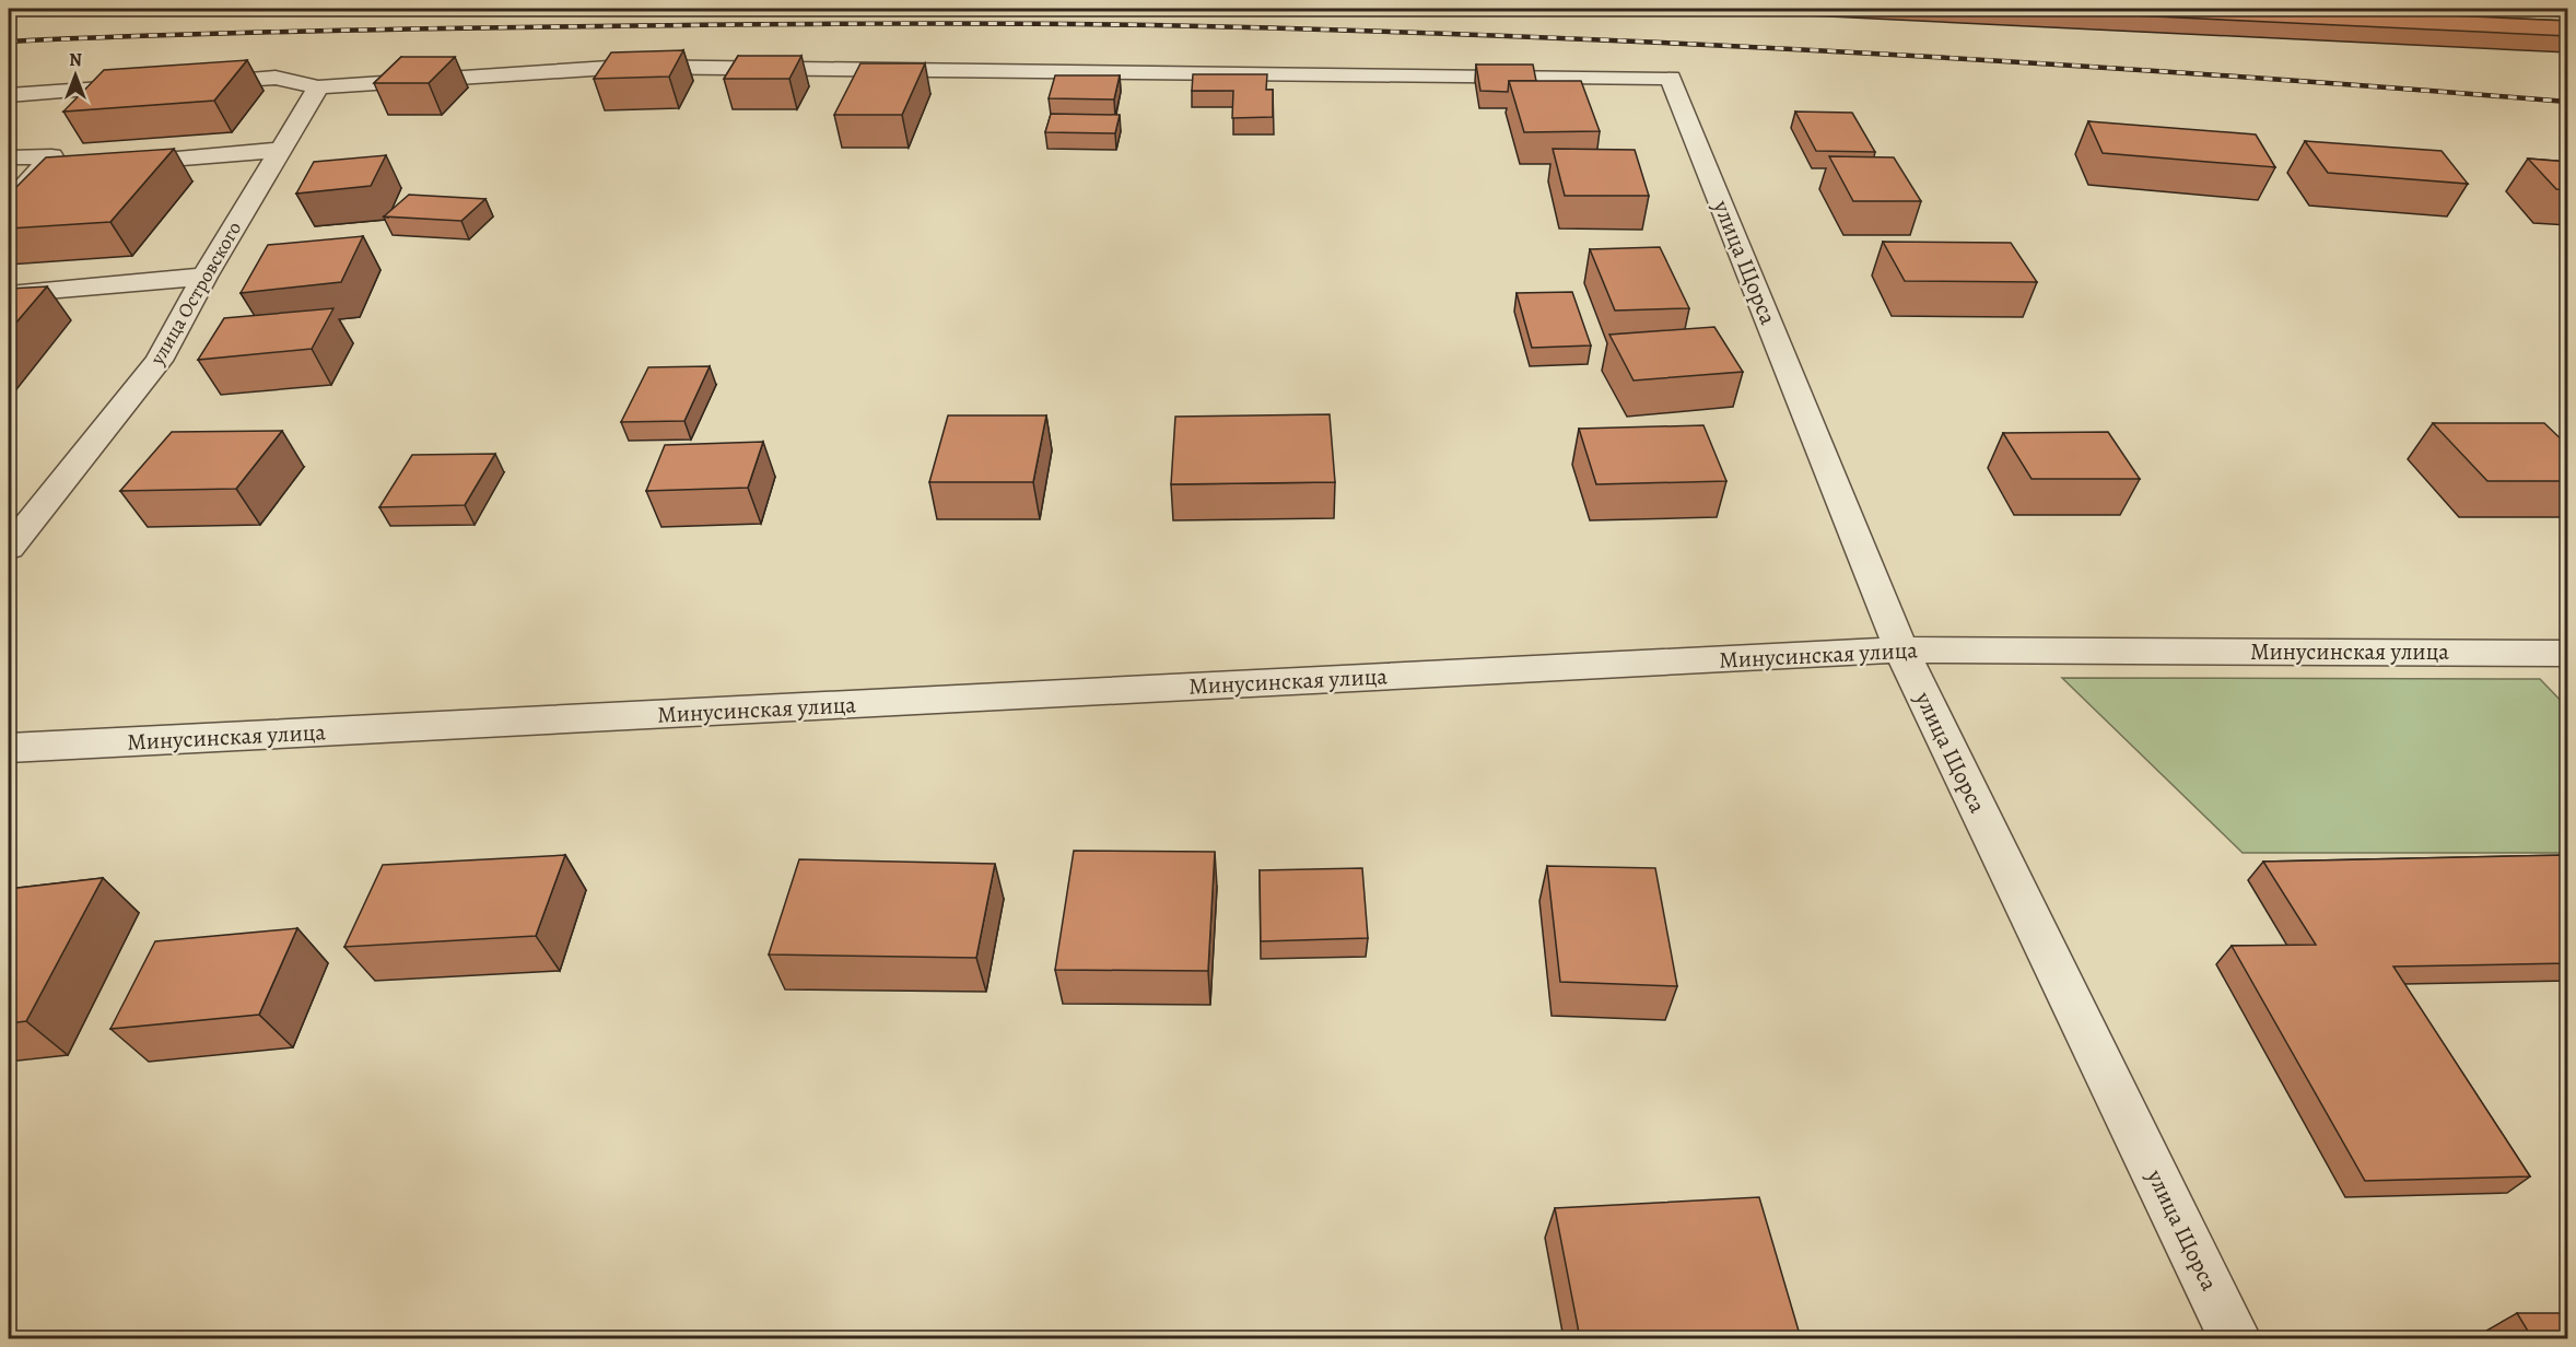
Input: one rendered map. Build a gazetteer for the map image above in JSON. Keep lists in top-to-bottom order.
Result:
{
  "streets": {
    "street": ["улица Щорса", "улица Островского", "Минусинская улица"]
  },
  "crossings": [
    ["улица Щорса", "улица Островского"],
    ["улица Щорса", "Минусинская улица"]
  ],
  "north": "top"
}
